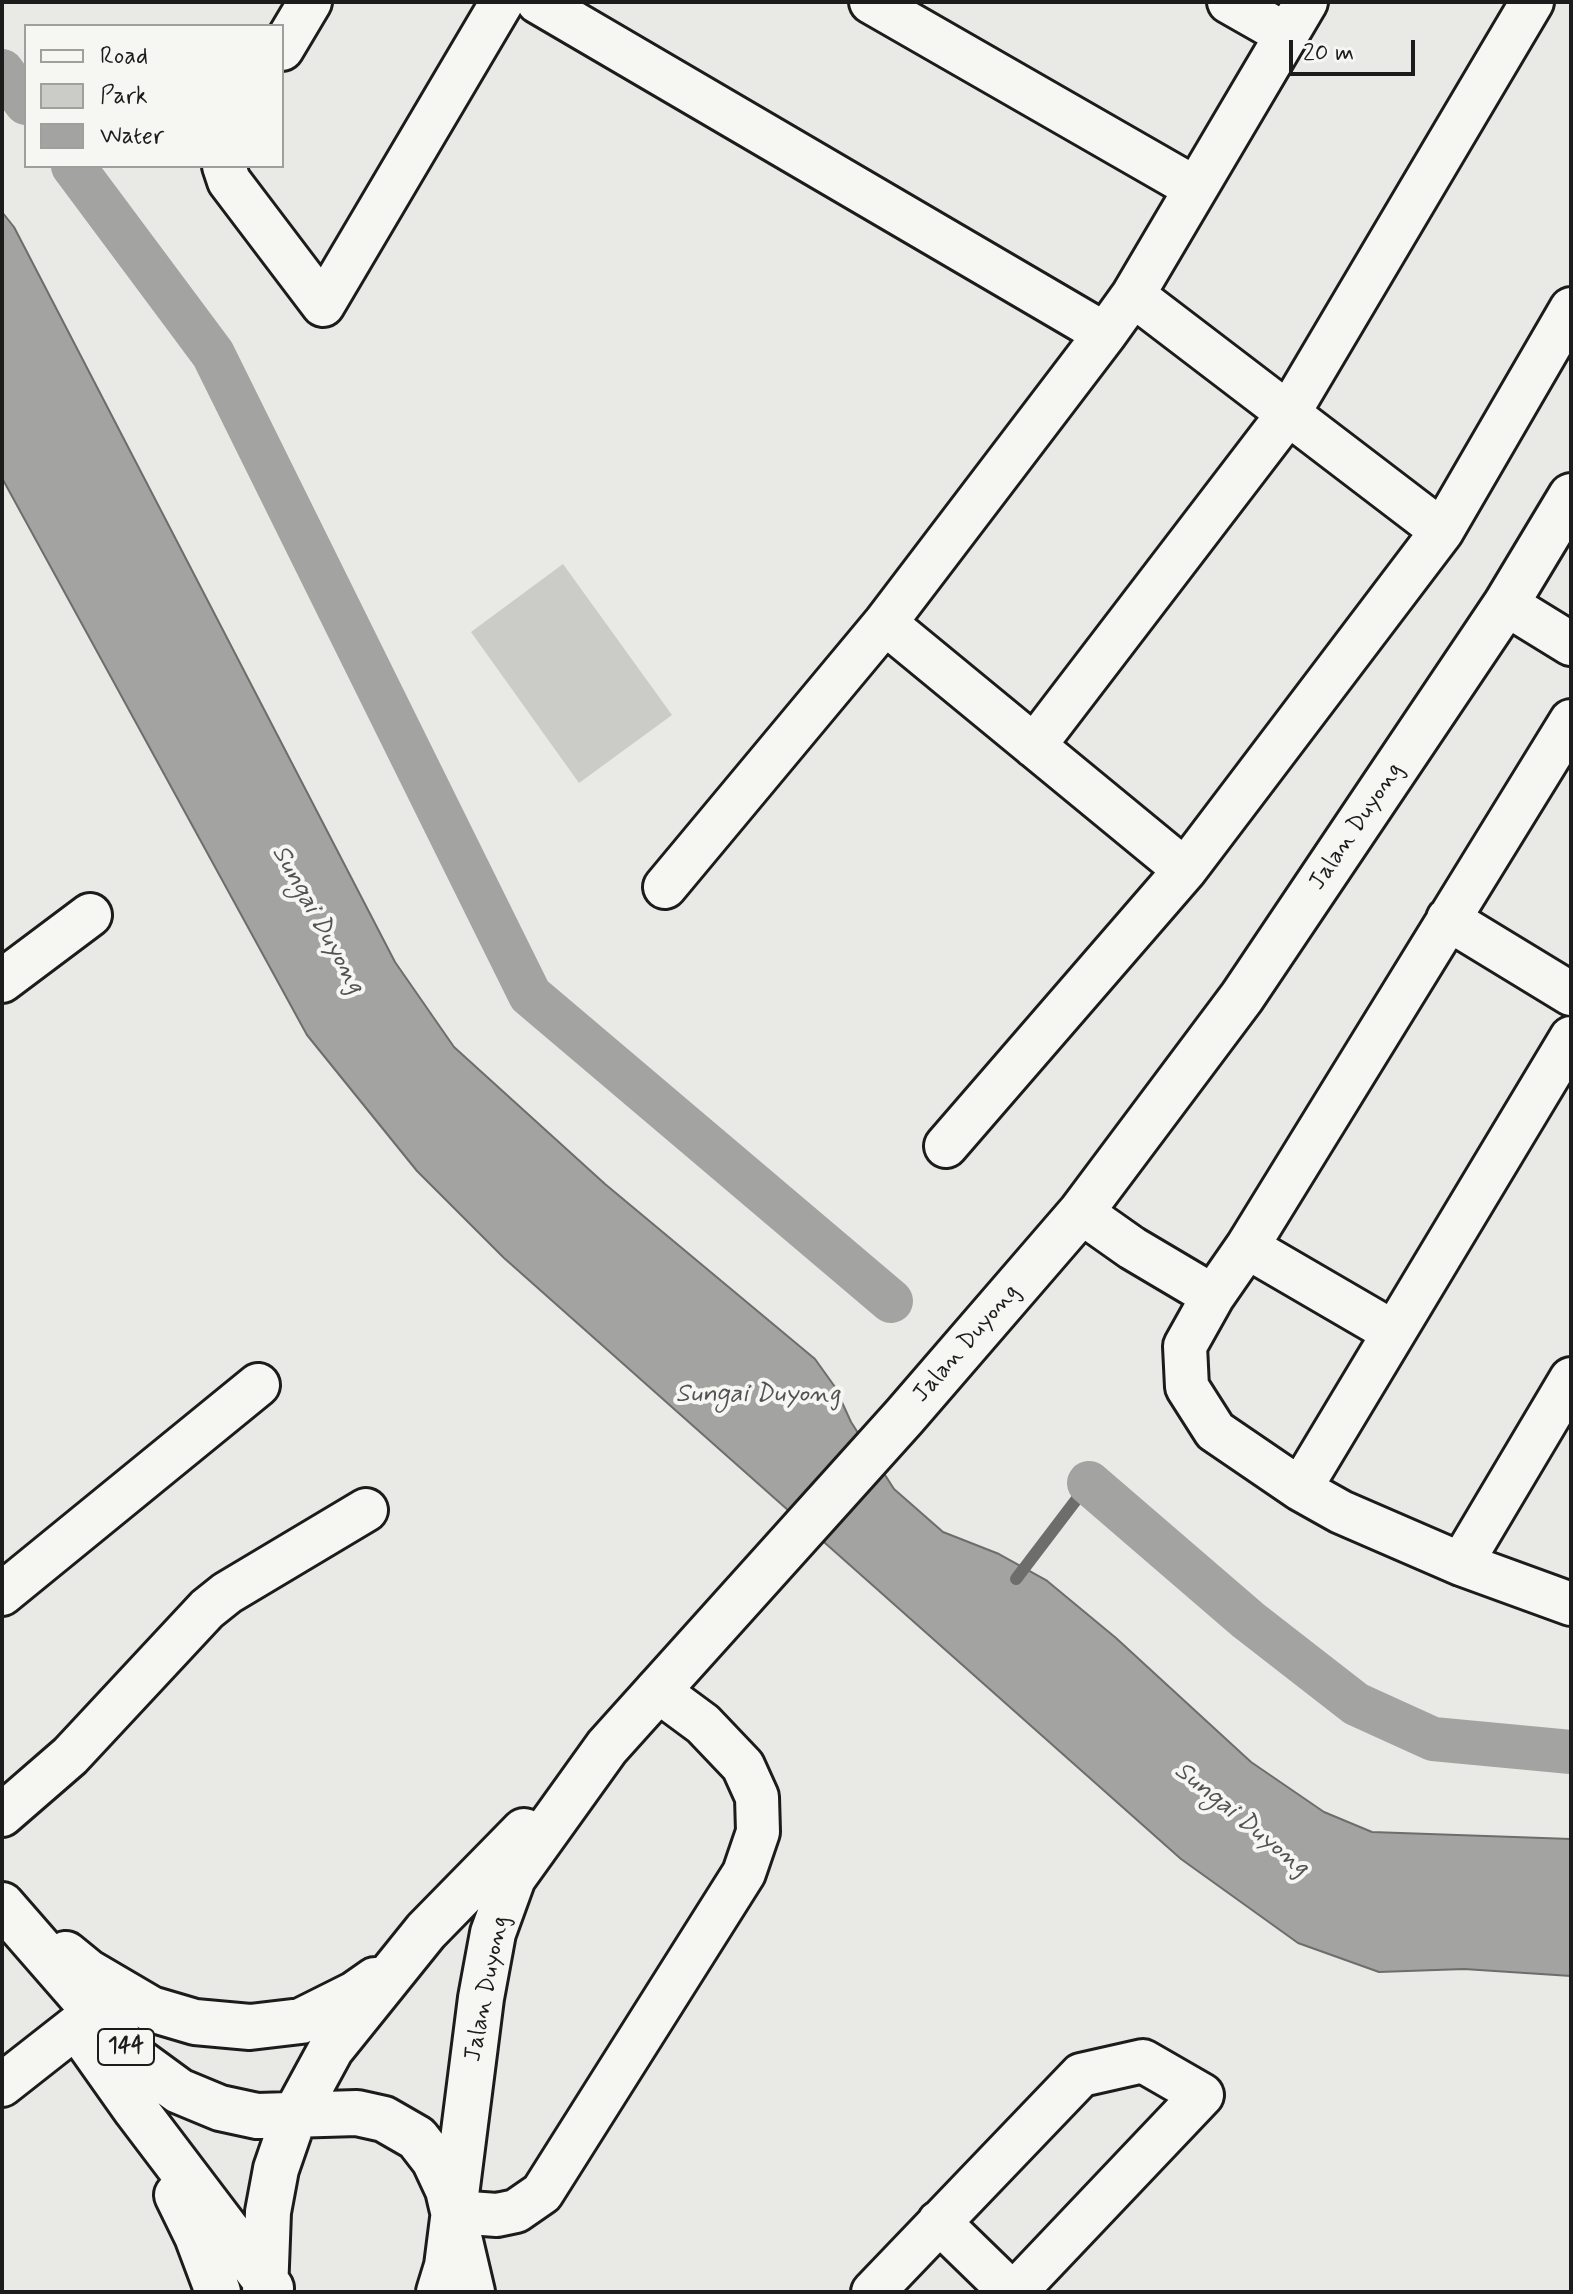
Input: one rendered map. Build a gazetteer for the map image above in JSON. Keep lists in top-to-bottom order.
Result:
{
  "streets": {
    "main road": ["Jalan Duyong", "144"]
  },
  "crossings": [
    ["Jalan Duyong", "144"]
  ],
  "water": ["Sungai Duyong"],
  "legend": ["Road", "Park", "Water"],
  "scale_bar": "20 m"
}
